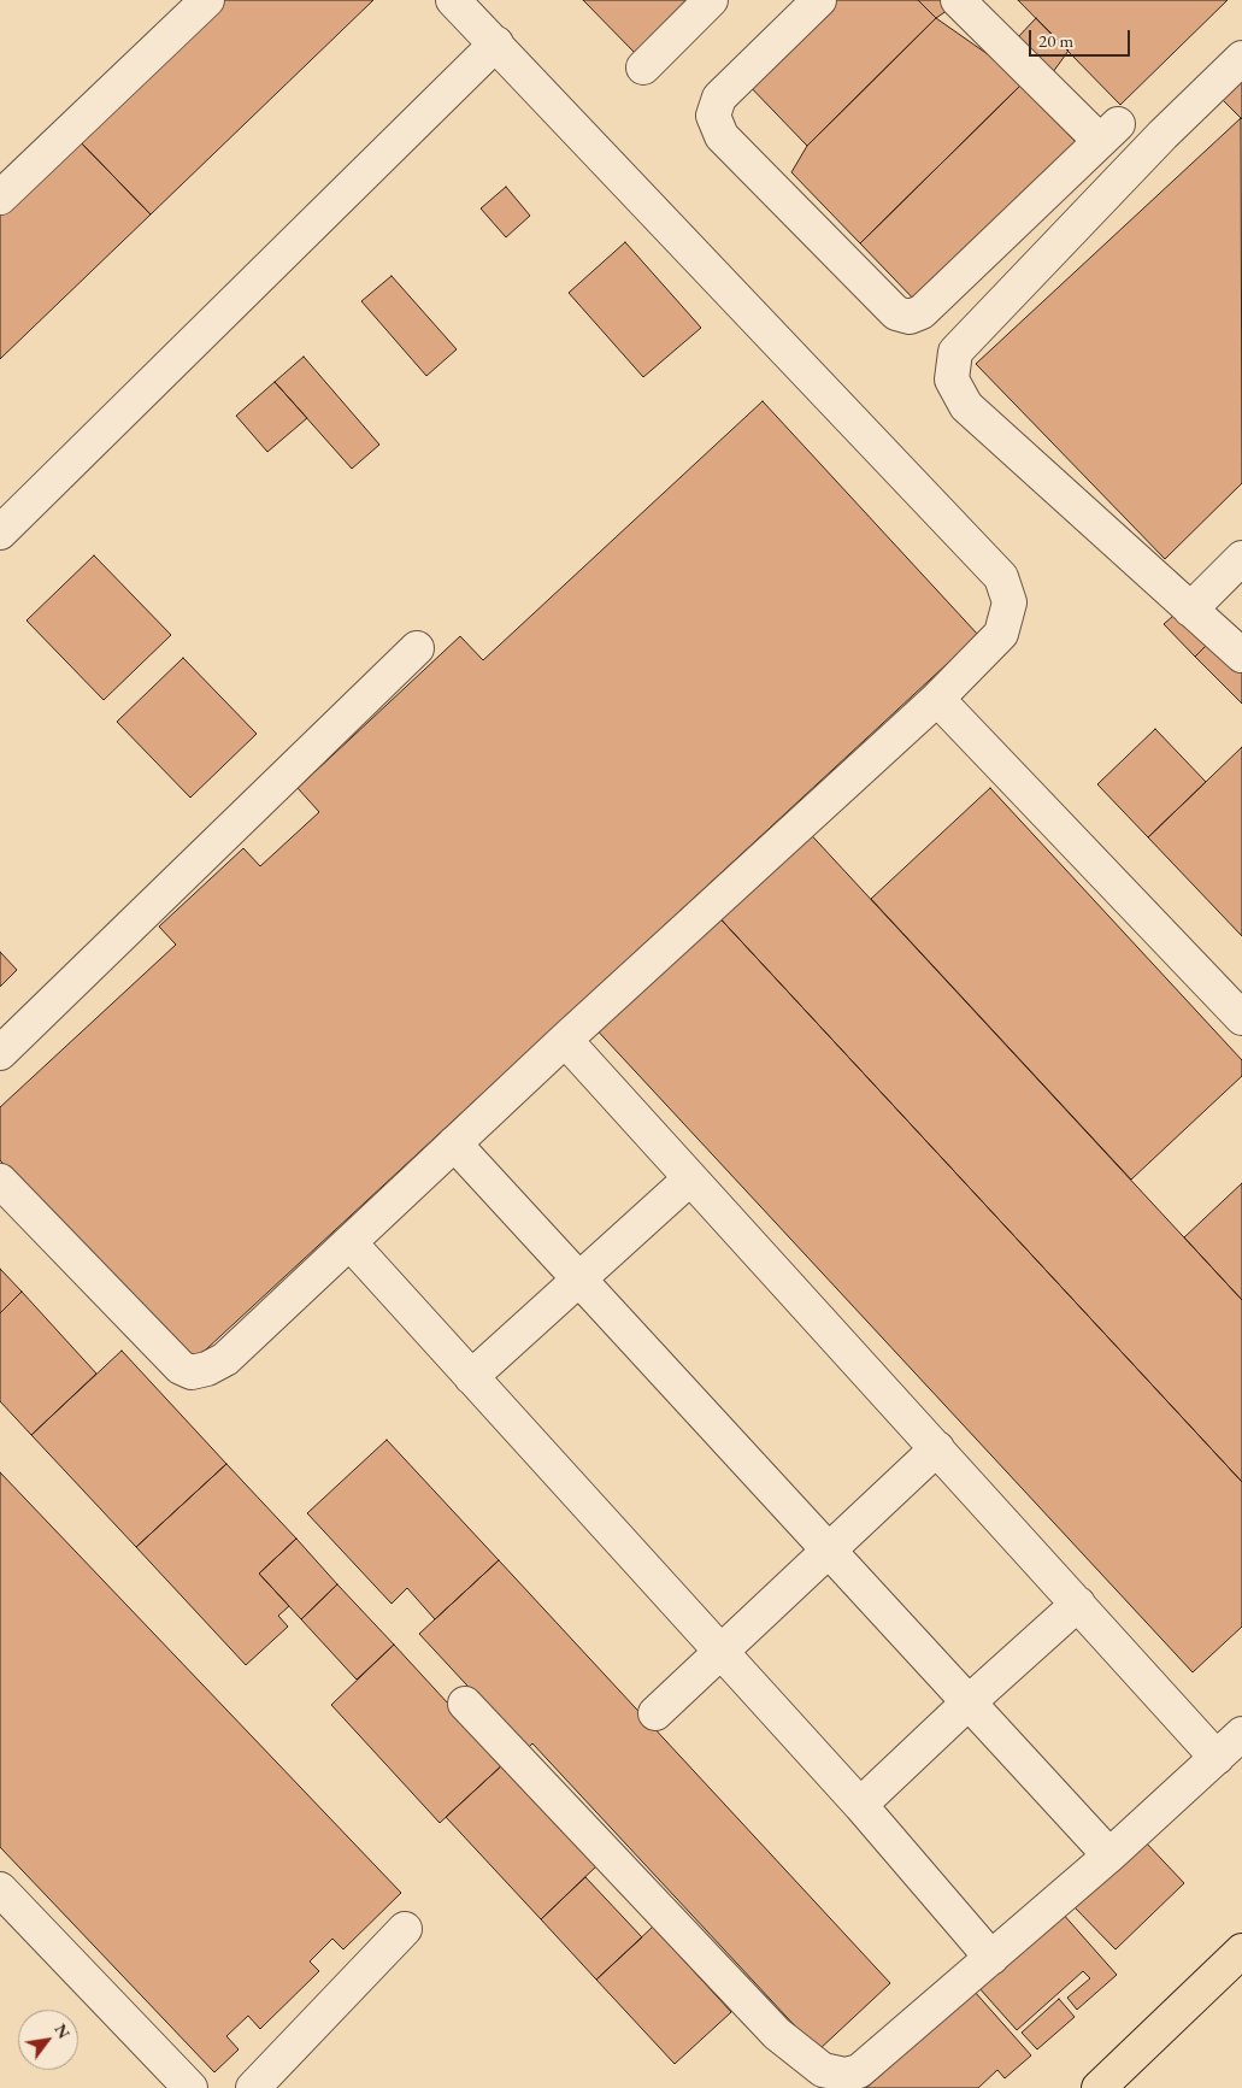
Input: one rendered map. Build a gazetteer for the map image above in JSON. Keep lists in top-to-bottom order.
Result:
{
  "scale_bar": "20 m",
  "north": "top right"
}
